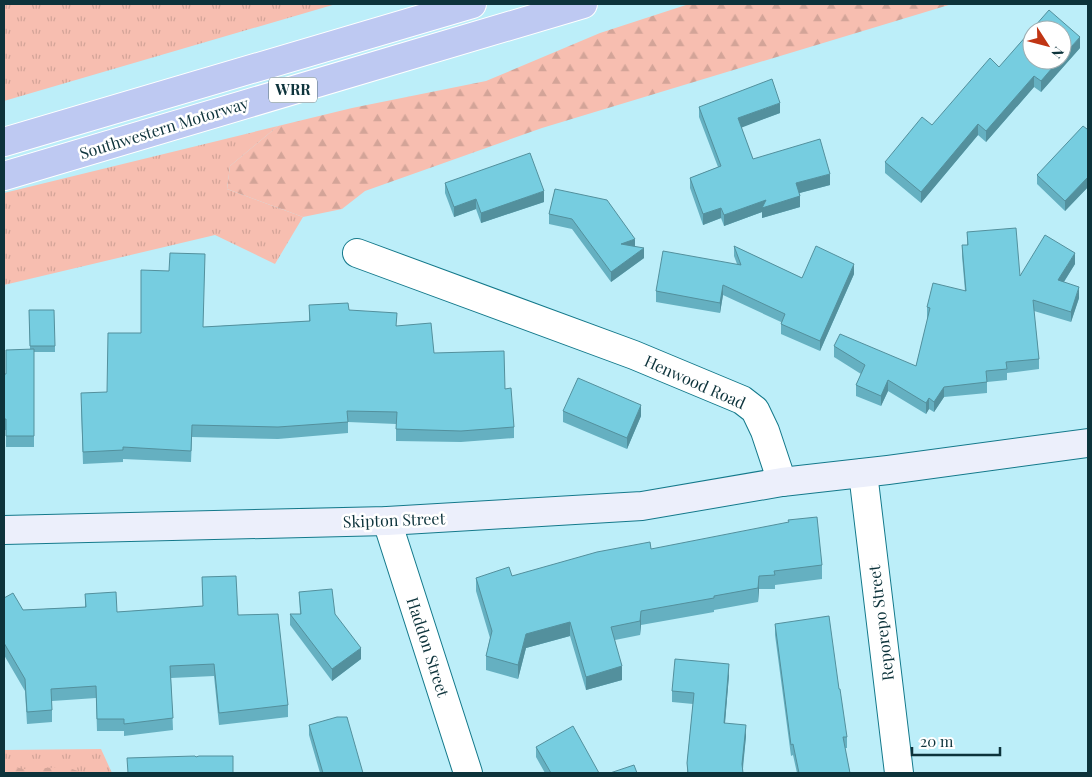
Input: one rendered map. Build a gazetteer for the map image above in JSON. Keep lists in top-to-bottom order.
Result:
{
  "streets": {
    "highway": ["WRR", "Southwestern Motorway"],
    "main road": ["Skipton Street"],
    "street": ["Henwood Road", "Reporepo Street", "Haddon Street"]
  },
  "crossings": [
    ["Henwood Road", "Skipton Street"],
    ["Skipton Street", "Haddon Street"]
  ],
  "scale_bar": "20 m",
  "north": "bottom right"
}
